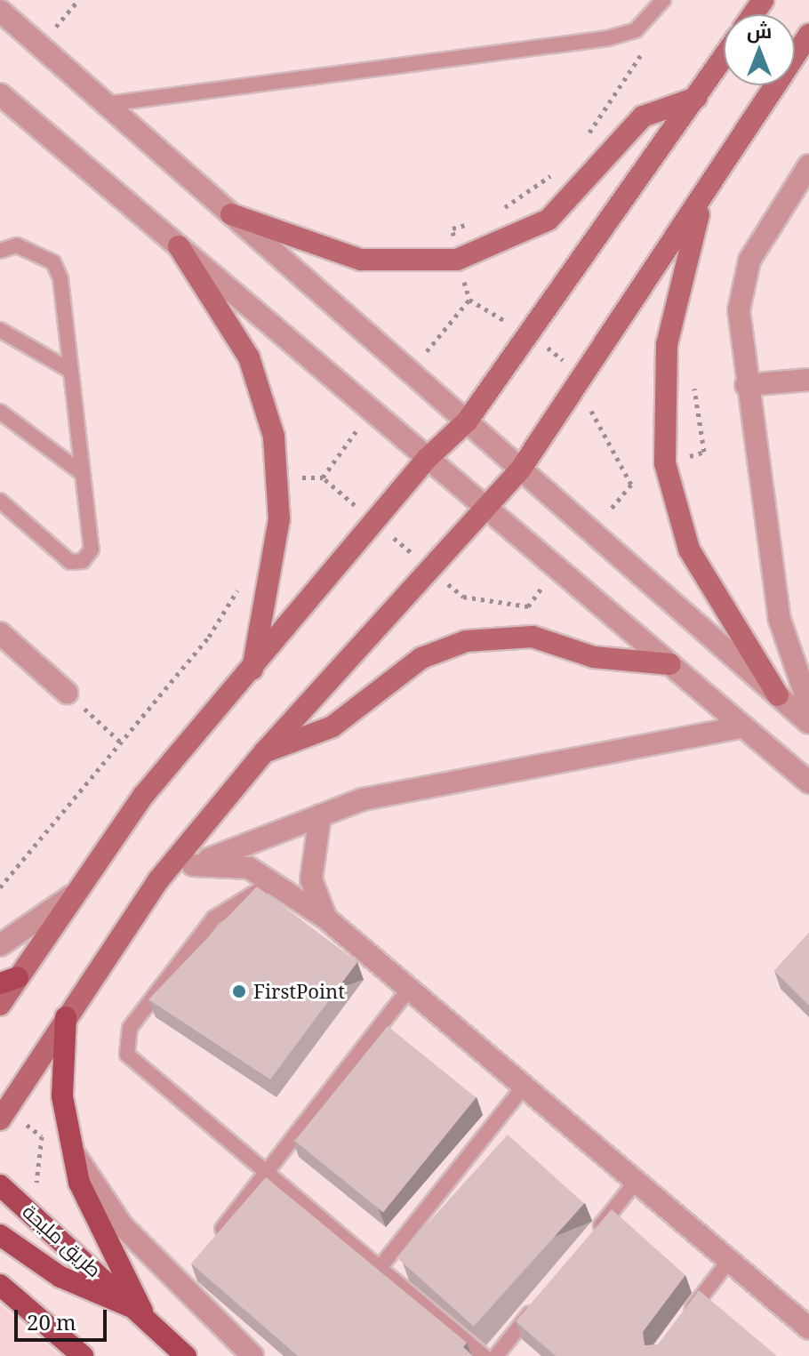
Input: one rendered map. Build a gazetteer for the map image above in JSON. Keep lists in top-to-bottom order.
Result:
{
  "streets": {
    "main road": ["طريق مليحة"]
  },
  "places": ["FirstPoint"],
  "scale_bar": "20 m",
  "north": "top"
}
